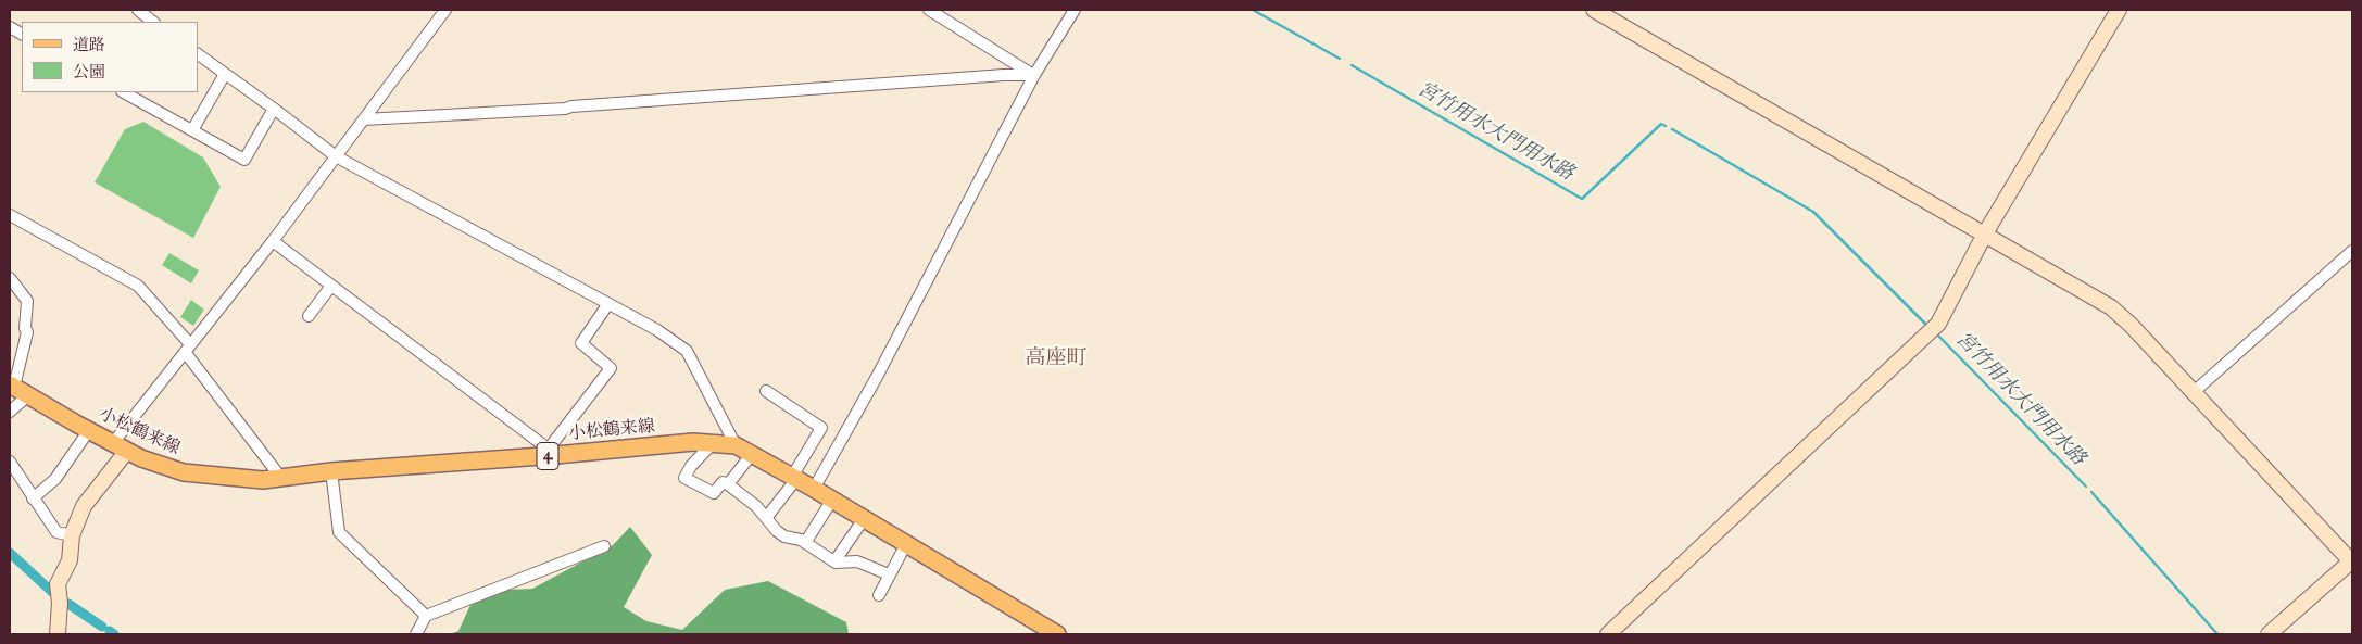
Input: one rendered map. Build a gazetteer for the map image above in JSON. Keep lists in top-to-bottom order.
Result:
{
  "streets": {
    "main road": ["小松鶴来線", "4"]
  },
  "districts": ["高座町"],
  "water": ["宮竹用水大門用水路"],
  "legend": ["道路", "公園"]
}
